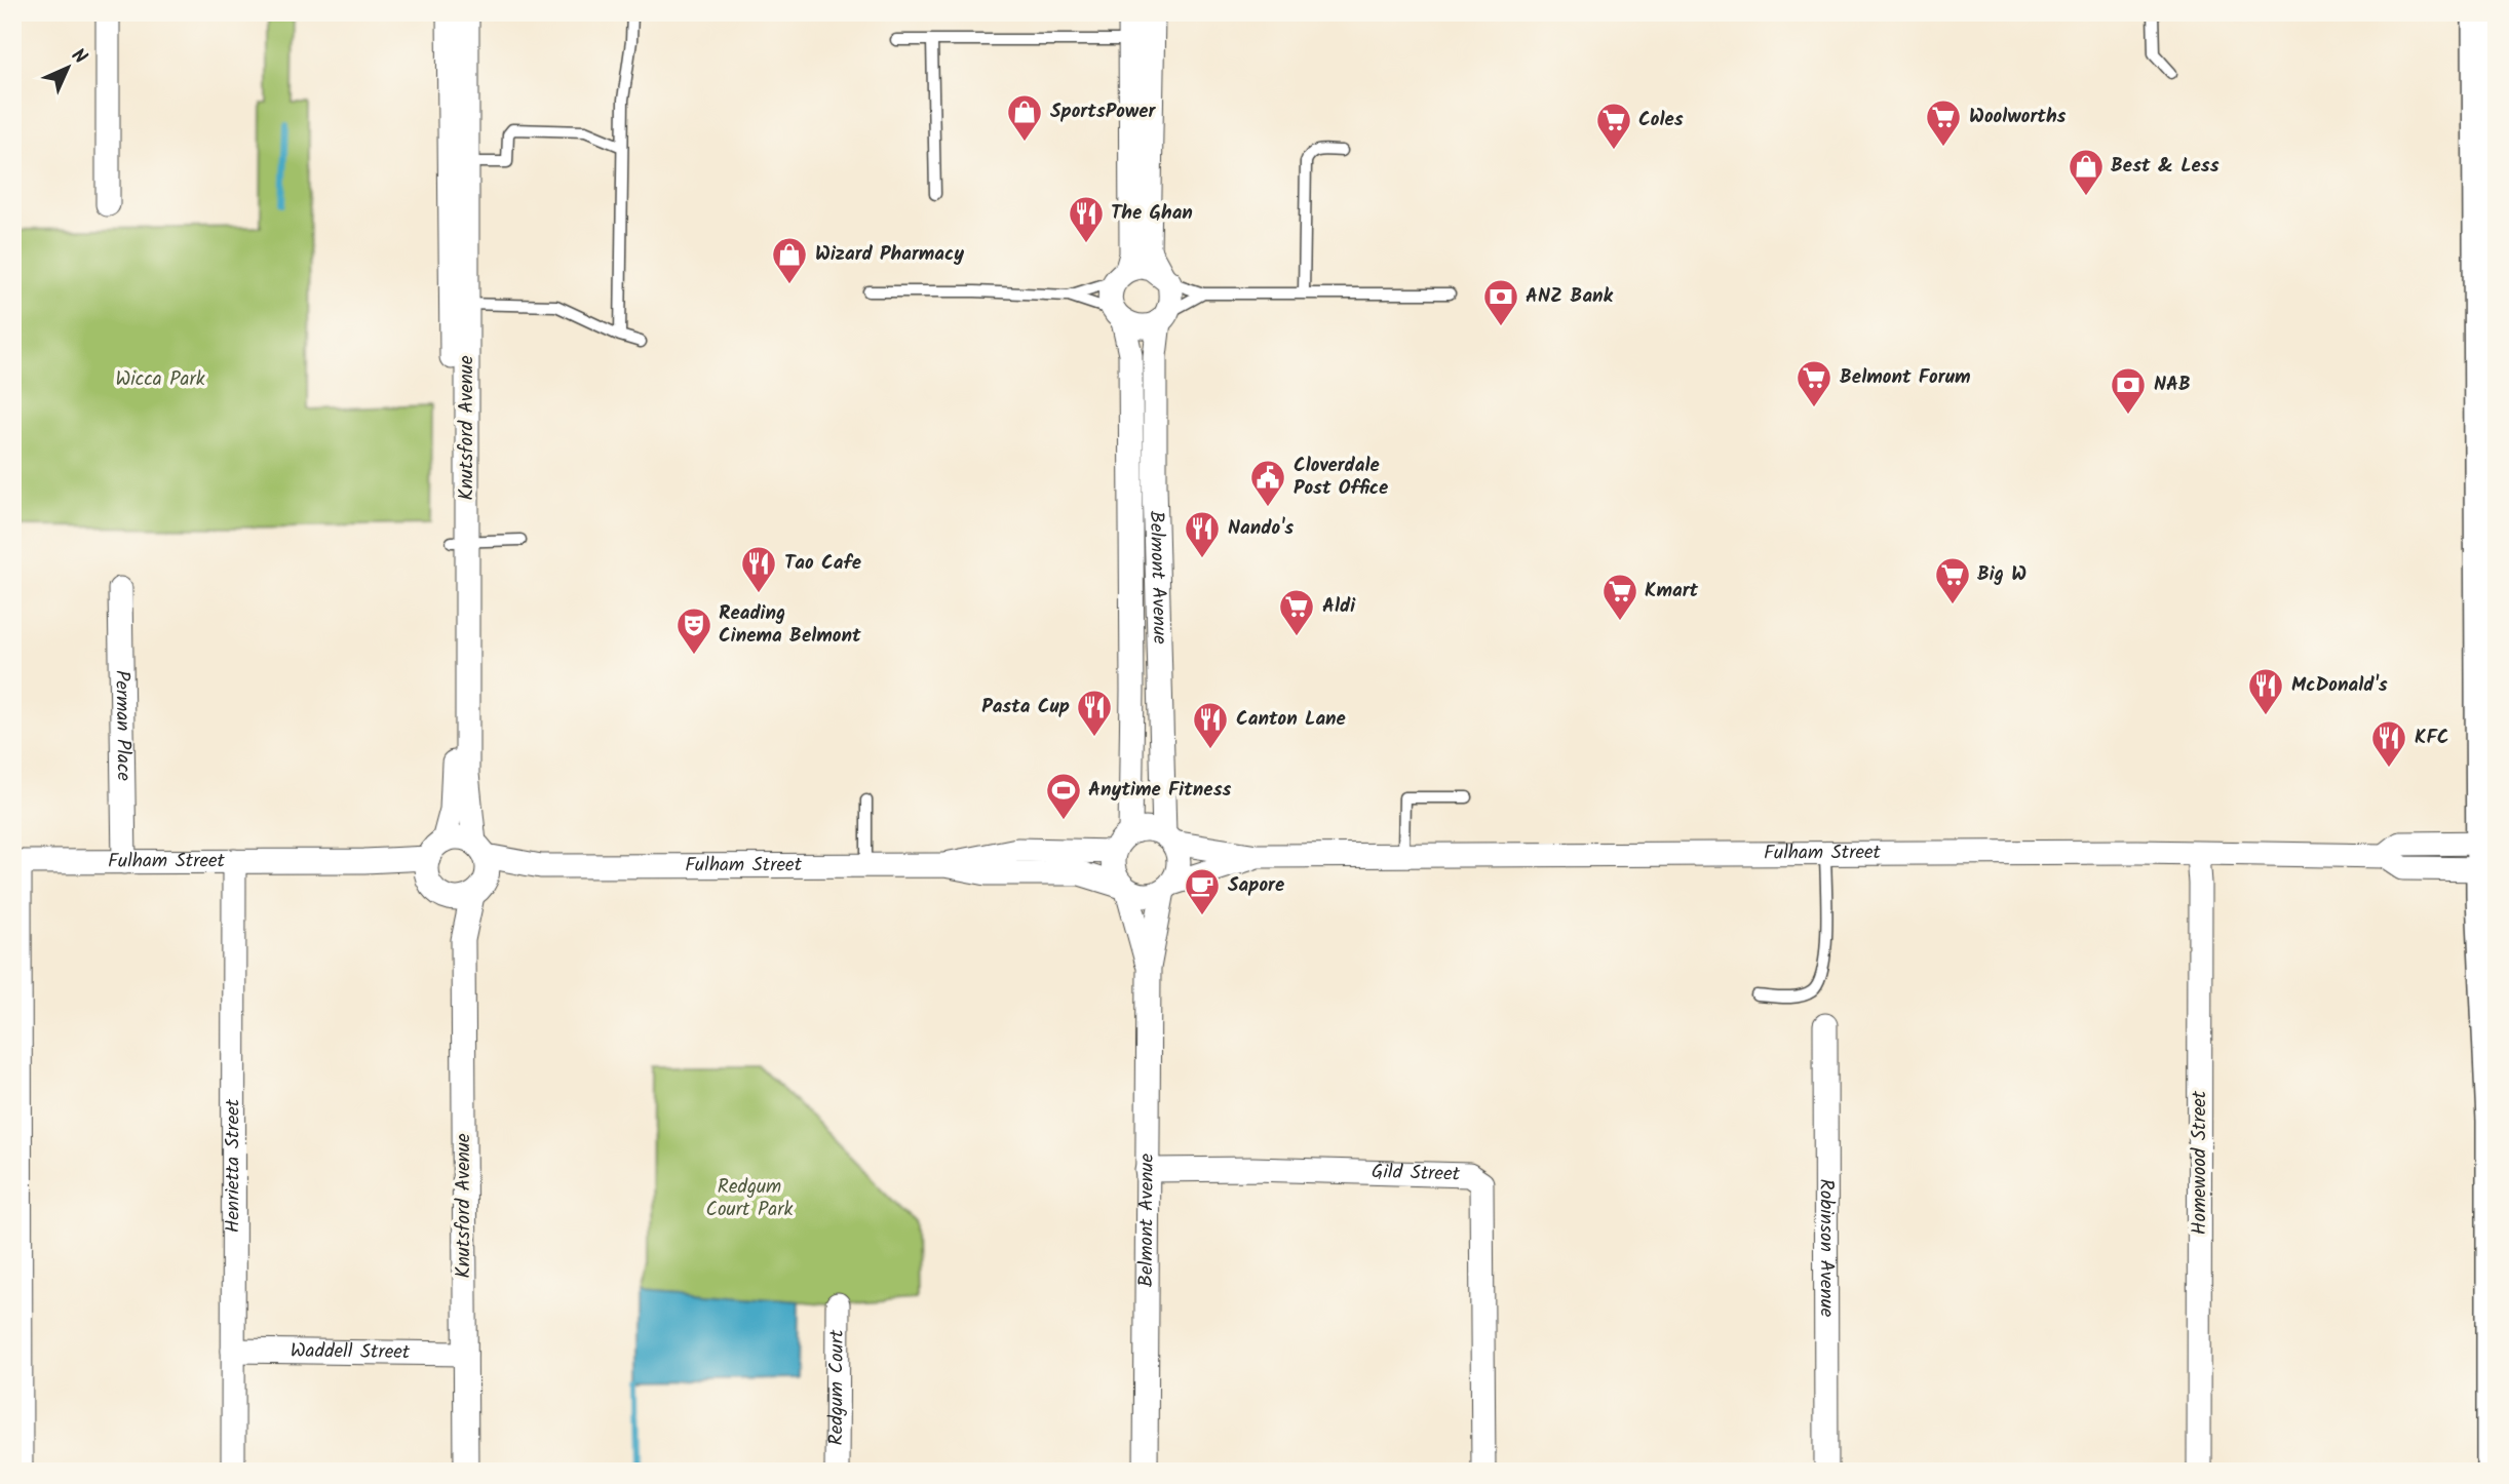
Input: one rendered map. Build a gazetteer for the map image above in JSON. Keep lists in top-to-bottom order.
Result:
{
  "streets": {
    "street": [
      "Knutsford Avenue",
      "Belmont Avenue",
      "Perman Place",
      "Fulham Street",
      "Homewood Street",
      "Henrietta Street",
      "Gild Street",
      "Robinson Avenue",
      "Waddell Street",
      "Redgum Court"
    ]
  },
  "crossings": [
    ["Knutsford Avenue", "Fulham Street"],
    ["Knutsford Avenue", "Waddell Street"],
    ["Belmont Avenue", "Fulham Street"],
    ["Belmont Avenue", "Gild Street"],
    ["Perman Place", "Fulham Street"],
    ["Fulham Street", "Homewood Street"],
    ["Fulham Street", "Henrietta Street"],
    ["Henrietta Street", "Waddell Street"]
  ],
  "parks": ["Wicca Park", "Redgum Court Park"],
  "places": {
    "shop": ["SportsPower", "Best & Less", "Wizard Pharmacy"],
    "supermarket": [
      "Woolworths",
      "Coles",
      "Belmont Forum",
      "Big W",
      "Kmart",
      "Aldi"
    ],
    "restaurant": [
      "The Ghan",
      "Nando's",
      "Tao Cafe",
      "McDonald's",
      "Pasta Cup",
      "Canton Lane",
      "KFC"
    ],
    "bank": ["ANZ Bank", "NAB"],
    "public building": ["Cloverdale Post Office"],
    "theatre": ["Reading Cinema Belmont"],
    "sports": ["Anytime Fitness"],
    "cafe": ["Sapore"]
  },
  "north": "top right"
}
